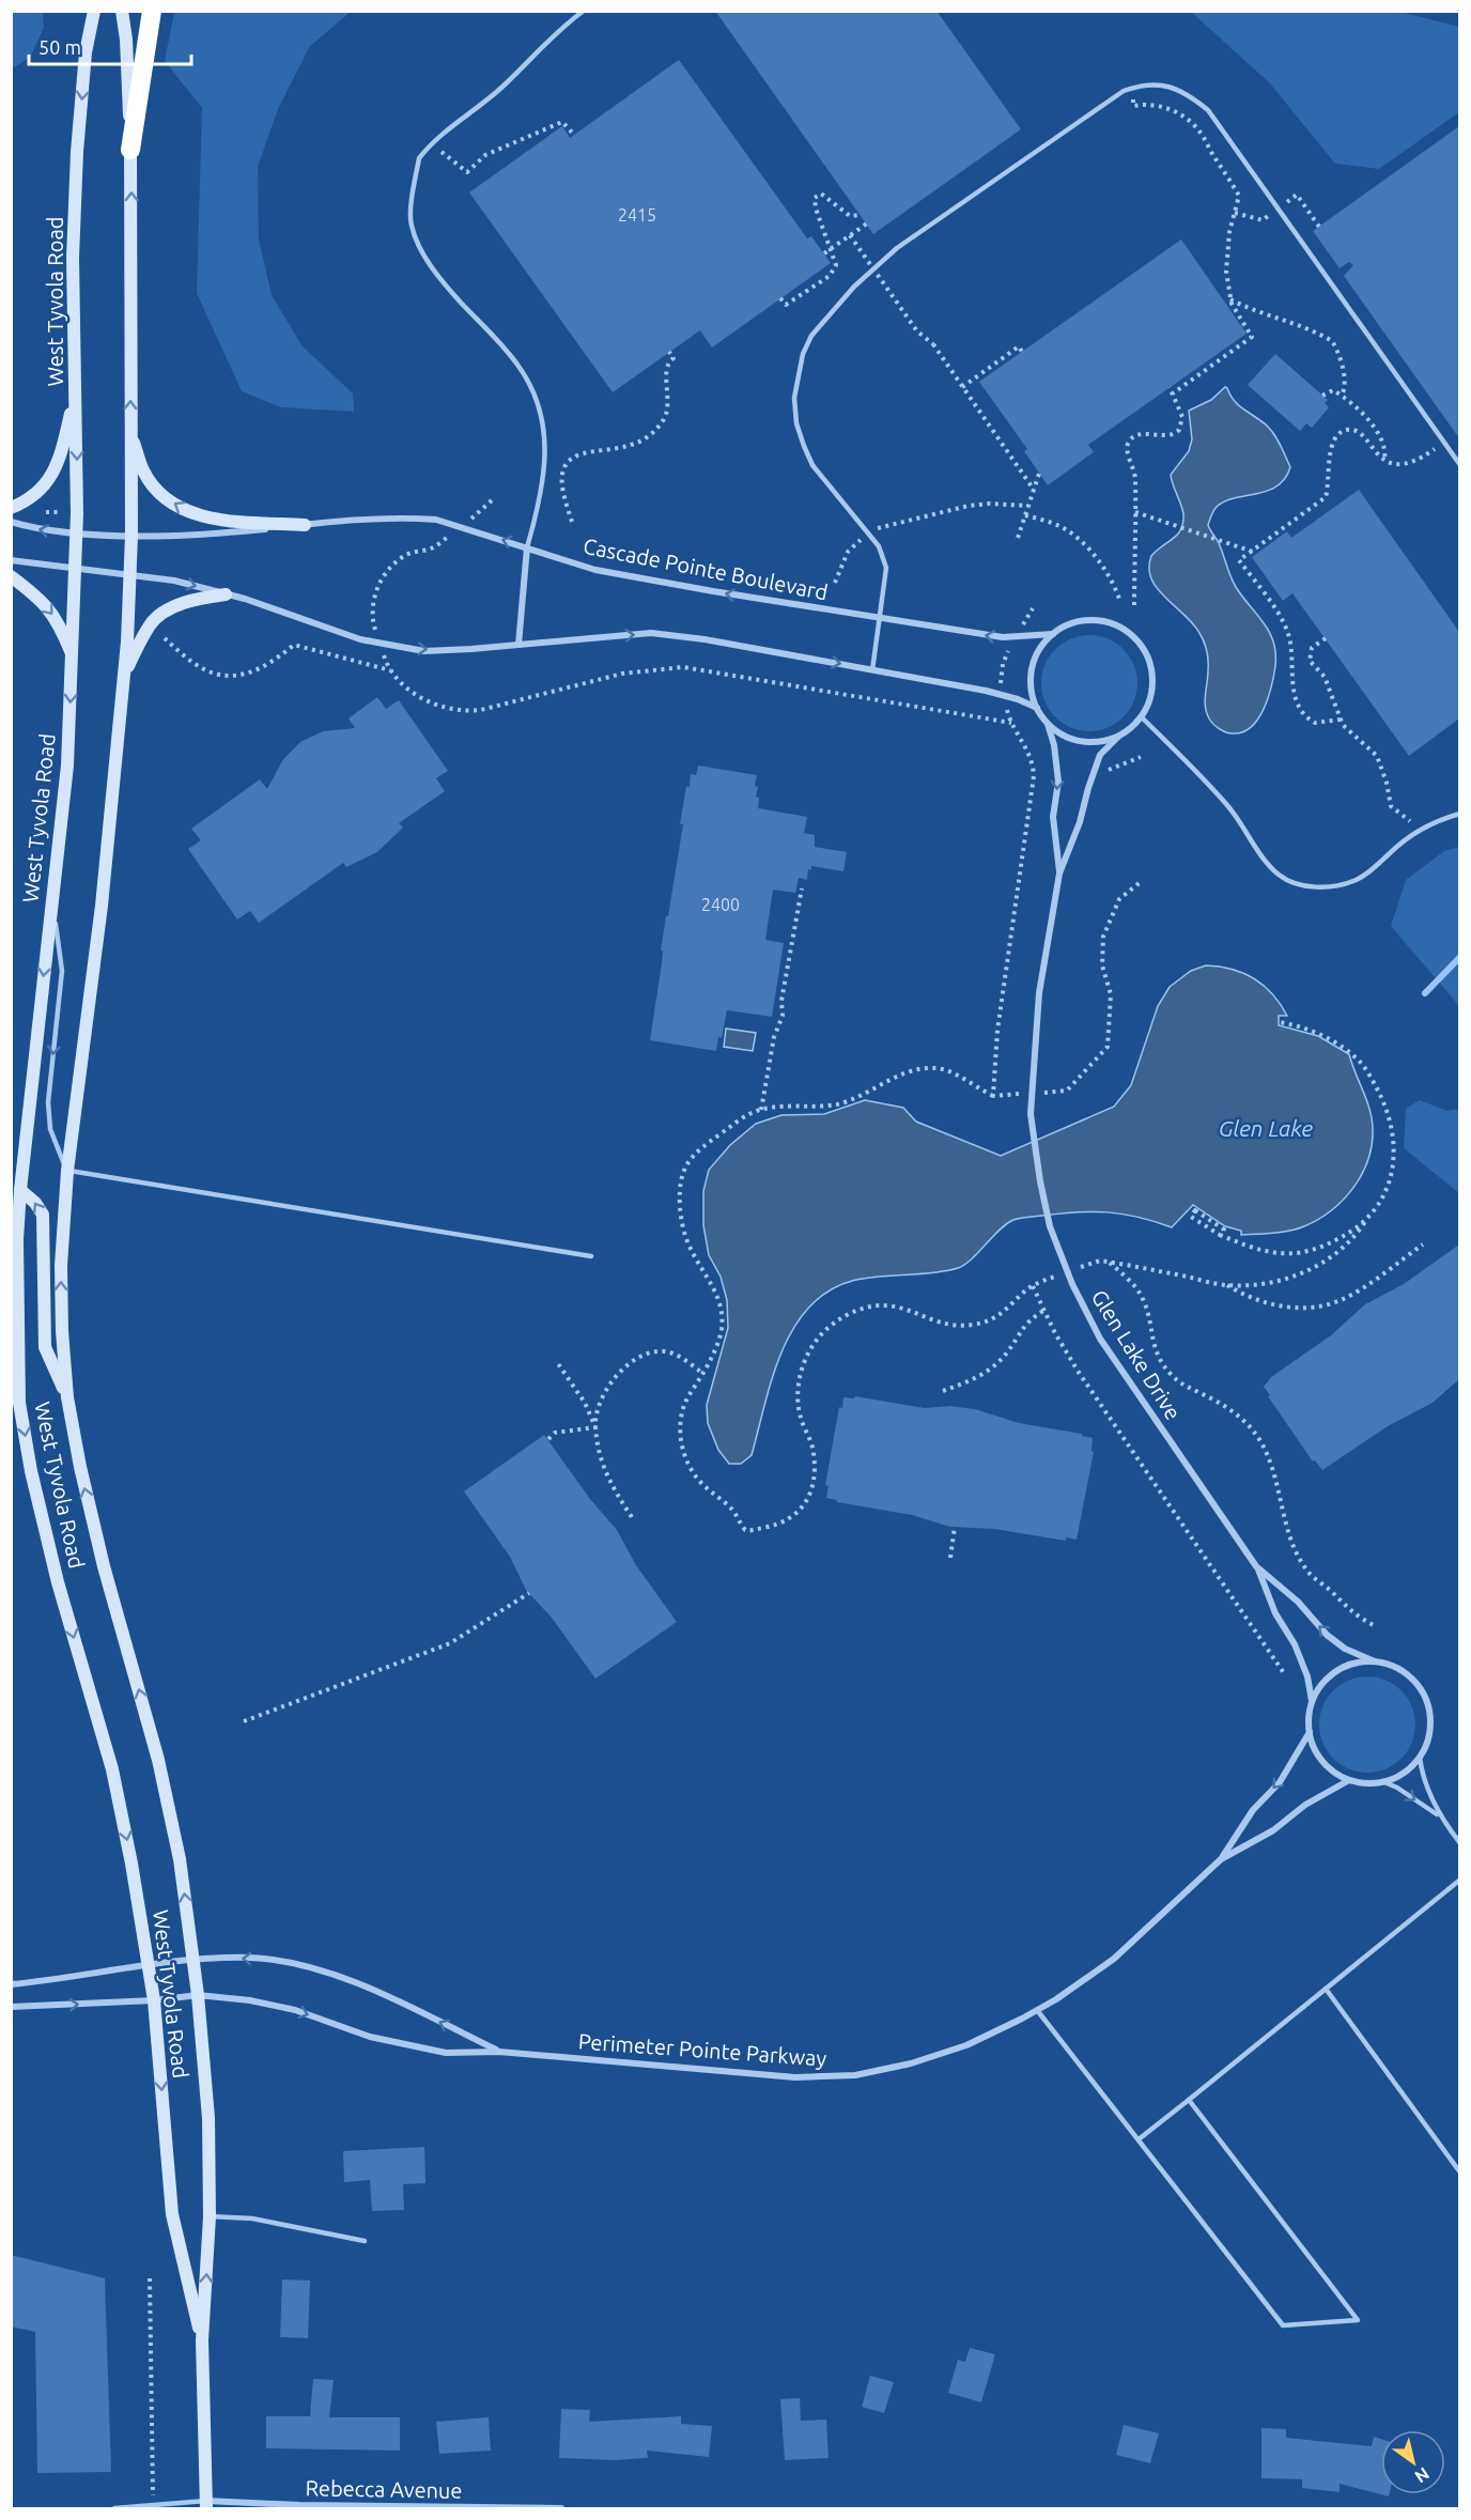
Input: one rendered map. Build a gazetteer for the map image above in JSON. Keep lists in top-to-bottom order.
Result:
{
  "streets": {
    "main road": ["West Tyvola Road"],
    "street": [
      "Cascade Pointe Boulevard",
      "Glen Lake Drive",
      "Perimeter Pointe Parkway",
      "Rebecca Avenue"
    ]
  },
  "crossings": [
    ["West Tyvola Road", "Cascade Pointe Boulevard"],
    ["West Tyvola Road", "Perimeter Pointe Parkway"],
    ["West Tyvola Road", "Rebecca Avenue"],
    ["Cascade Pointe Boulevard", "Glen Lake Drive"],
    ["Glen Lake Drive", "Perimeter Pointe Parkway"]
  ],
  "water": ["Glen Lake"],
  "house_numbers": ["2415", "2400"],
  "scale_bar": "50 m",
  "north": "bottom right"
}
